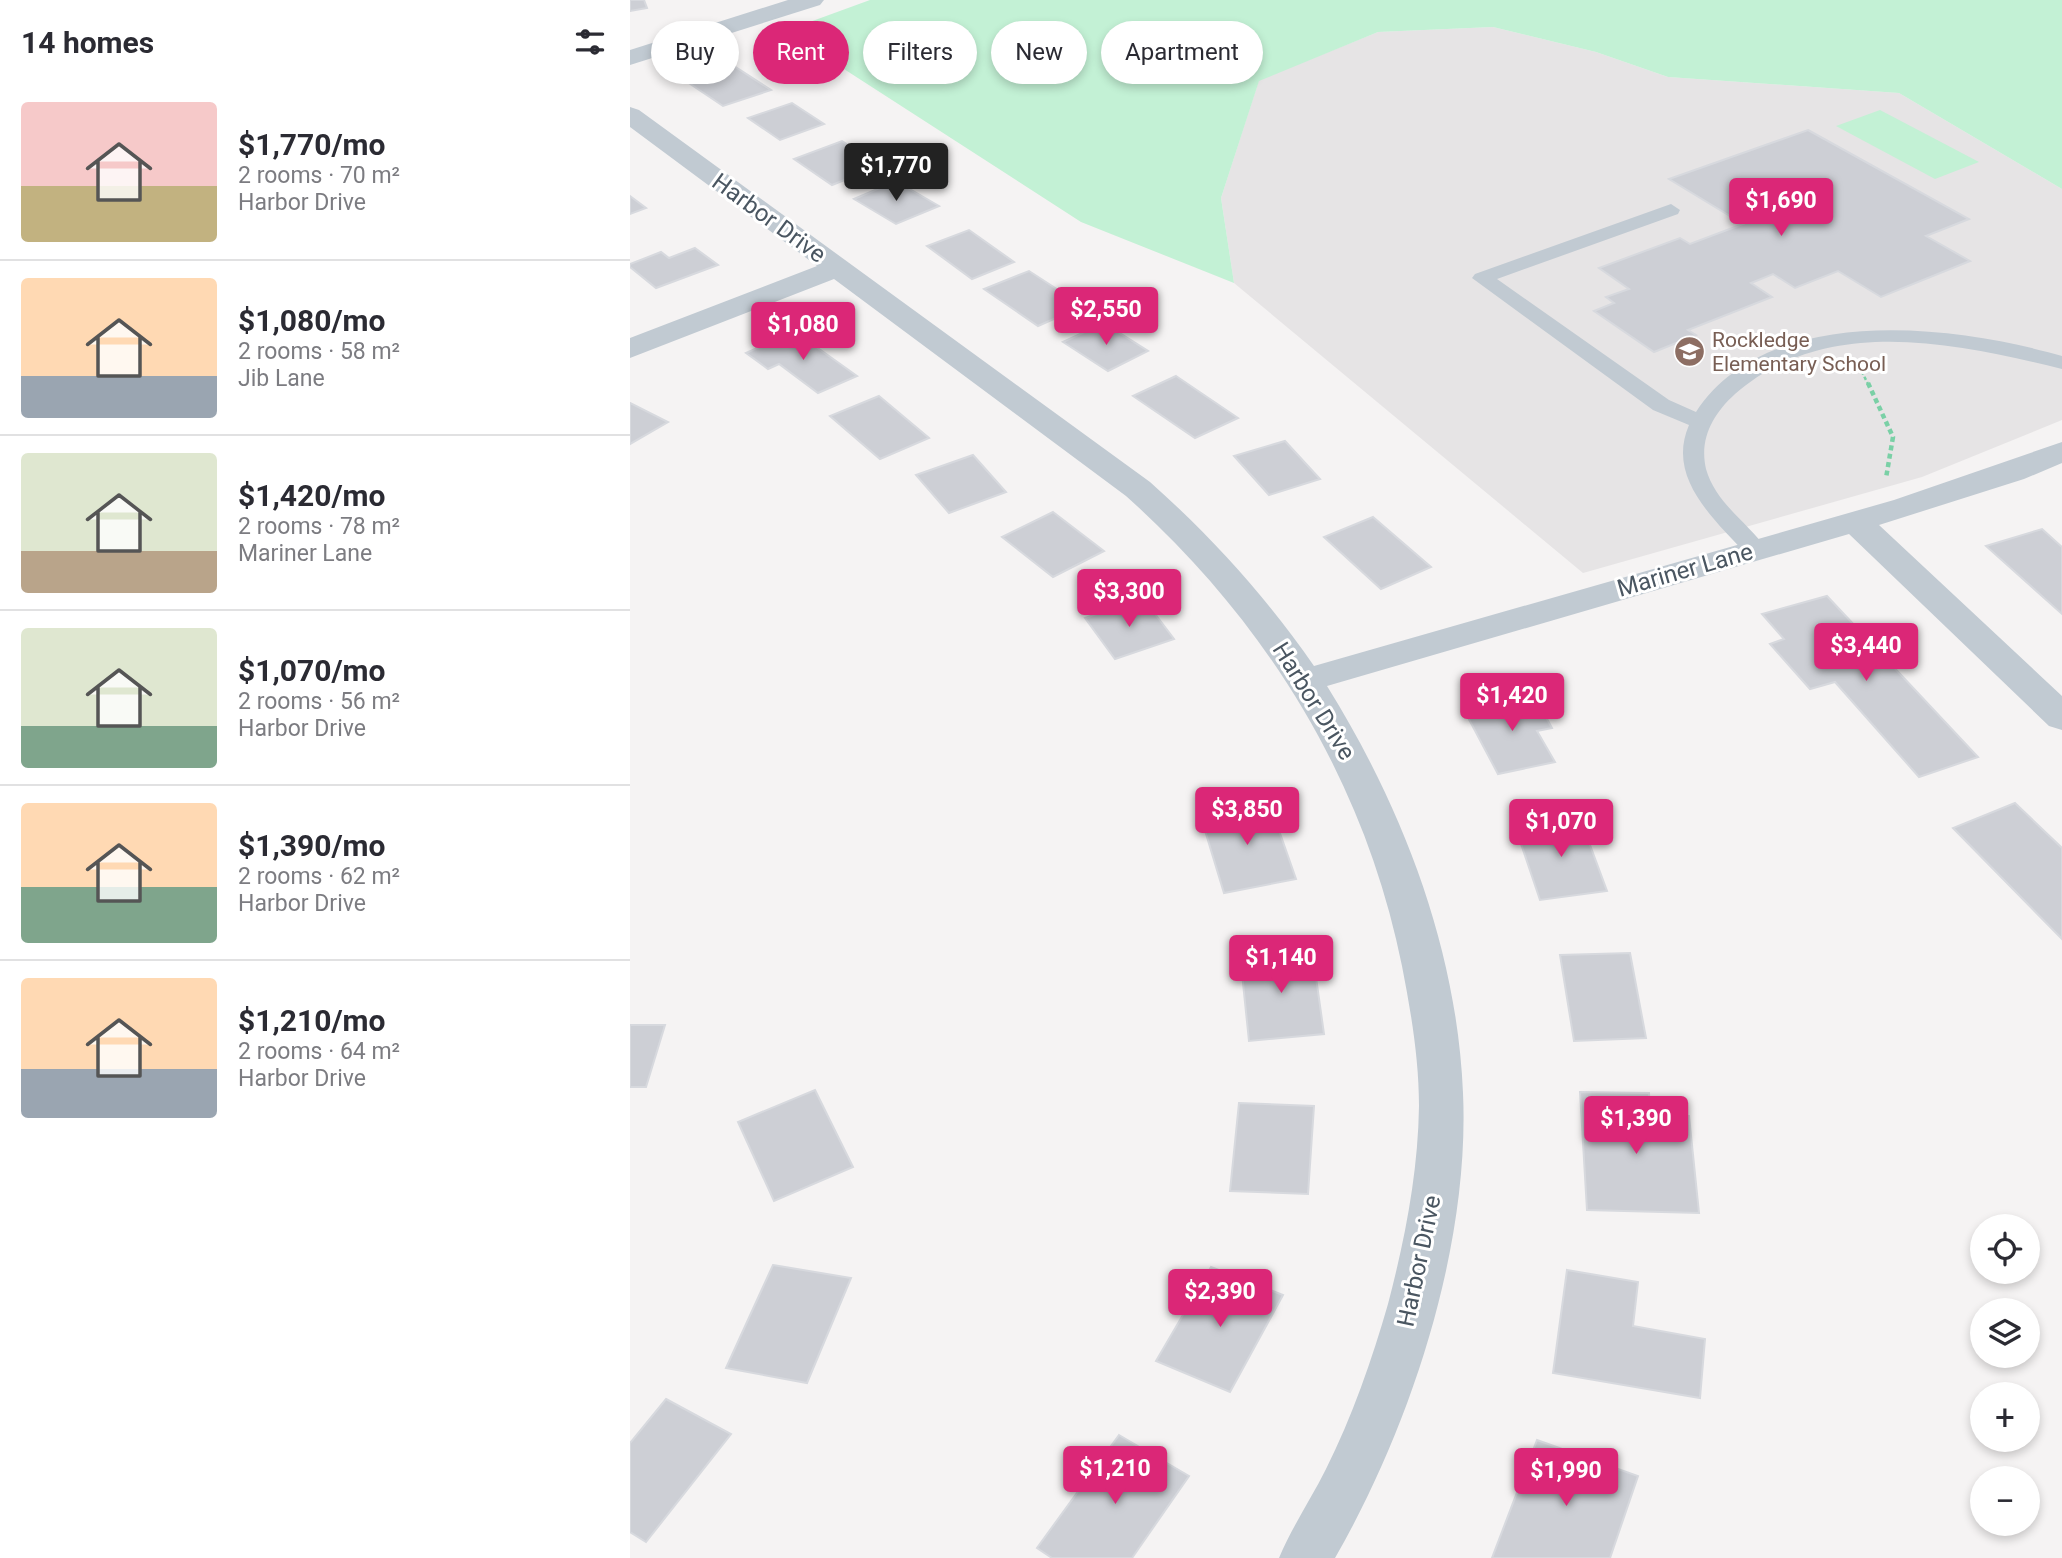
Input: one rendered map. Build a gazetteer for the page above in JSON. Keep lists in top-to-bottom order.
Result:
{
  "streets": {
    "street": ["Harbor Drive", "Mariner Lane"]
  },
  "crossings": [
    ["Harbor Drive", "Mariner Lane"]
  ],
  "places": {
    "school or university": ["Rockledge Elementary School"]
  },
  "page": {
    "heading": "14 homes",
    "chip": [
      "Buy",
      "Rent",
      "Filters",
      "New",
      "Apartment"
    ],
    "list": [
      {
        "name": "$1,770/mo",
        "note": "2 rooms · 70 m² · Harbor Drive"
      },
      {
        "name": "$1,080/mo",
        "note": "2 rooms · 58 m² · Jib Lane"
      },
      {
        "name": "$1,420/mo",
        "note": "2 rooms · 78 m² · Mariner Lane"
      },
      {
        "name": "$1,070/mo",
        "note": "2 rooms · 56 m² · Harbor Drive"
      },
      {
        "name": "$1,390/mo",
        "note": "2 rooms · 62 m² · Harbor Drive"
      },
      {
        "name": "$1,210/mo",
        "note": "2 rooms · 64 m² · Harbor Drive"
      }
    ],
    "price": [
      "$1,770",
      "$1,690",
      "$2,550",
      "$1,080",
      "$3,300",
      "$3,440",
      "$1,420",
      "$3,850",
      "$1,070",
      "$1,140",
      "$1,390",
      "$2,390",
      "$1,210",
      "$1,990"
    ],
    "map_buttons": ["+", "−"]
  }
}
